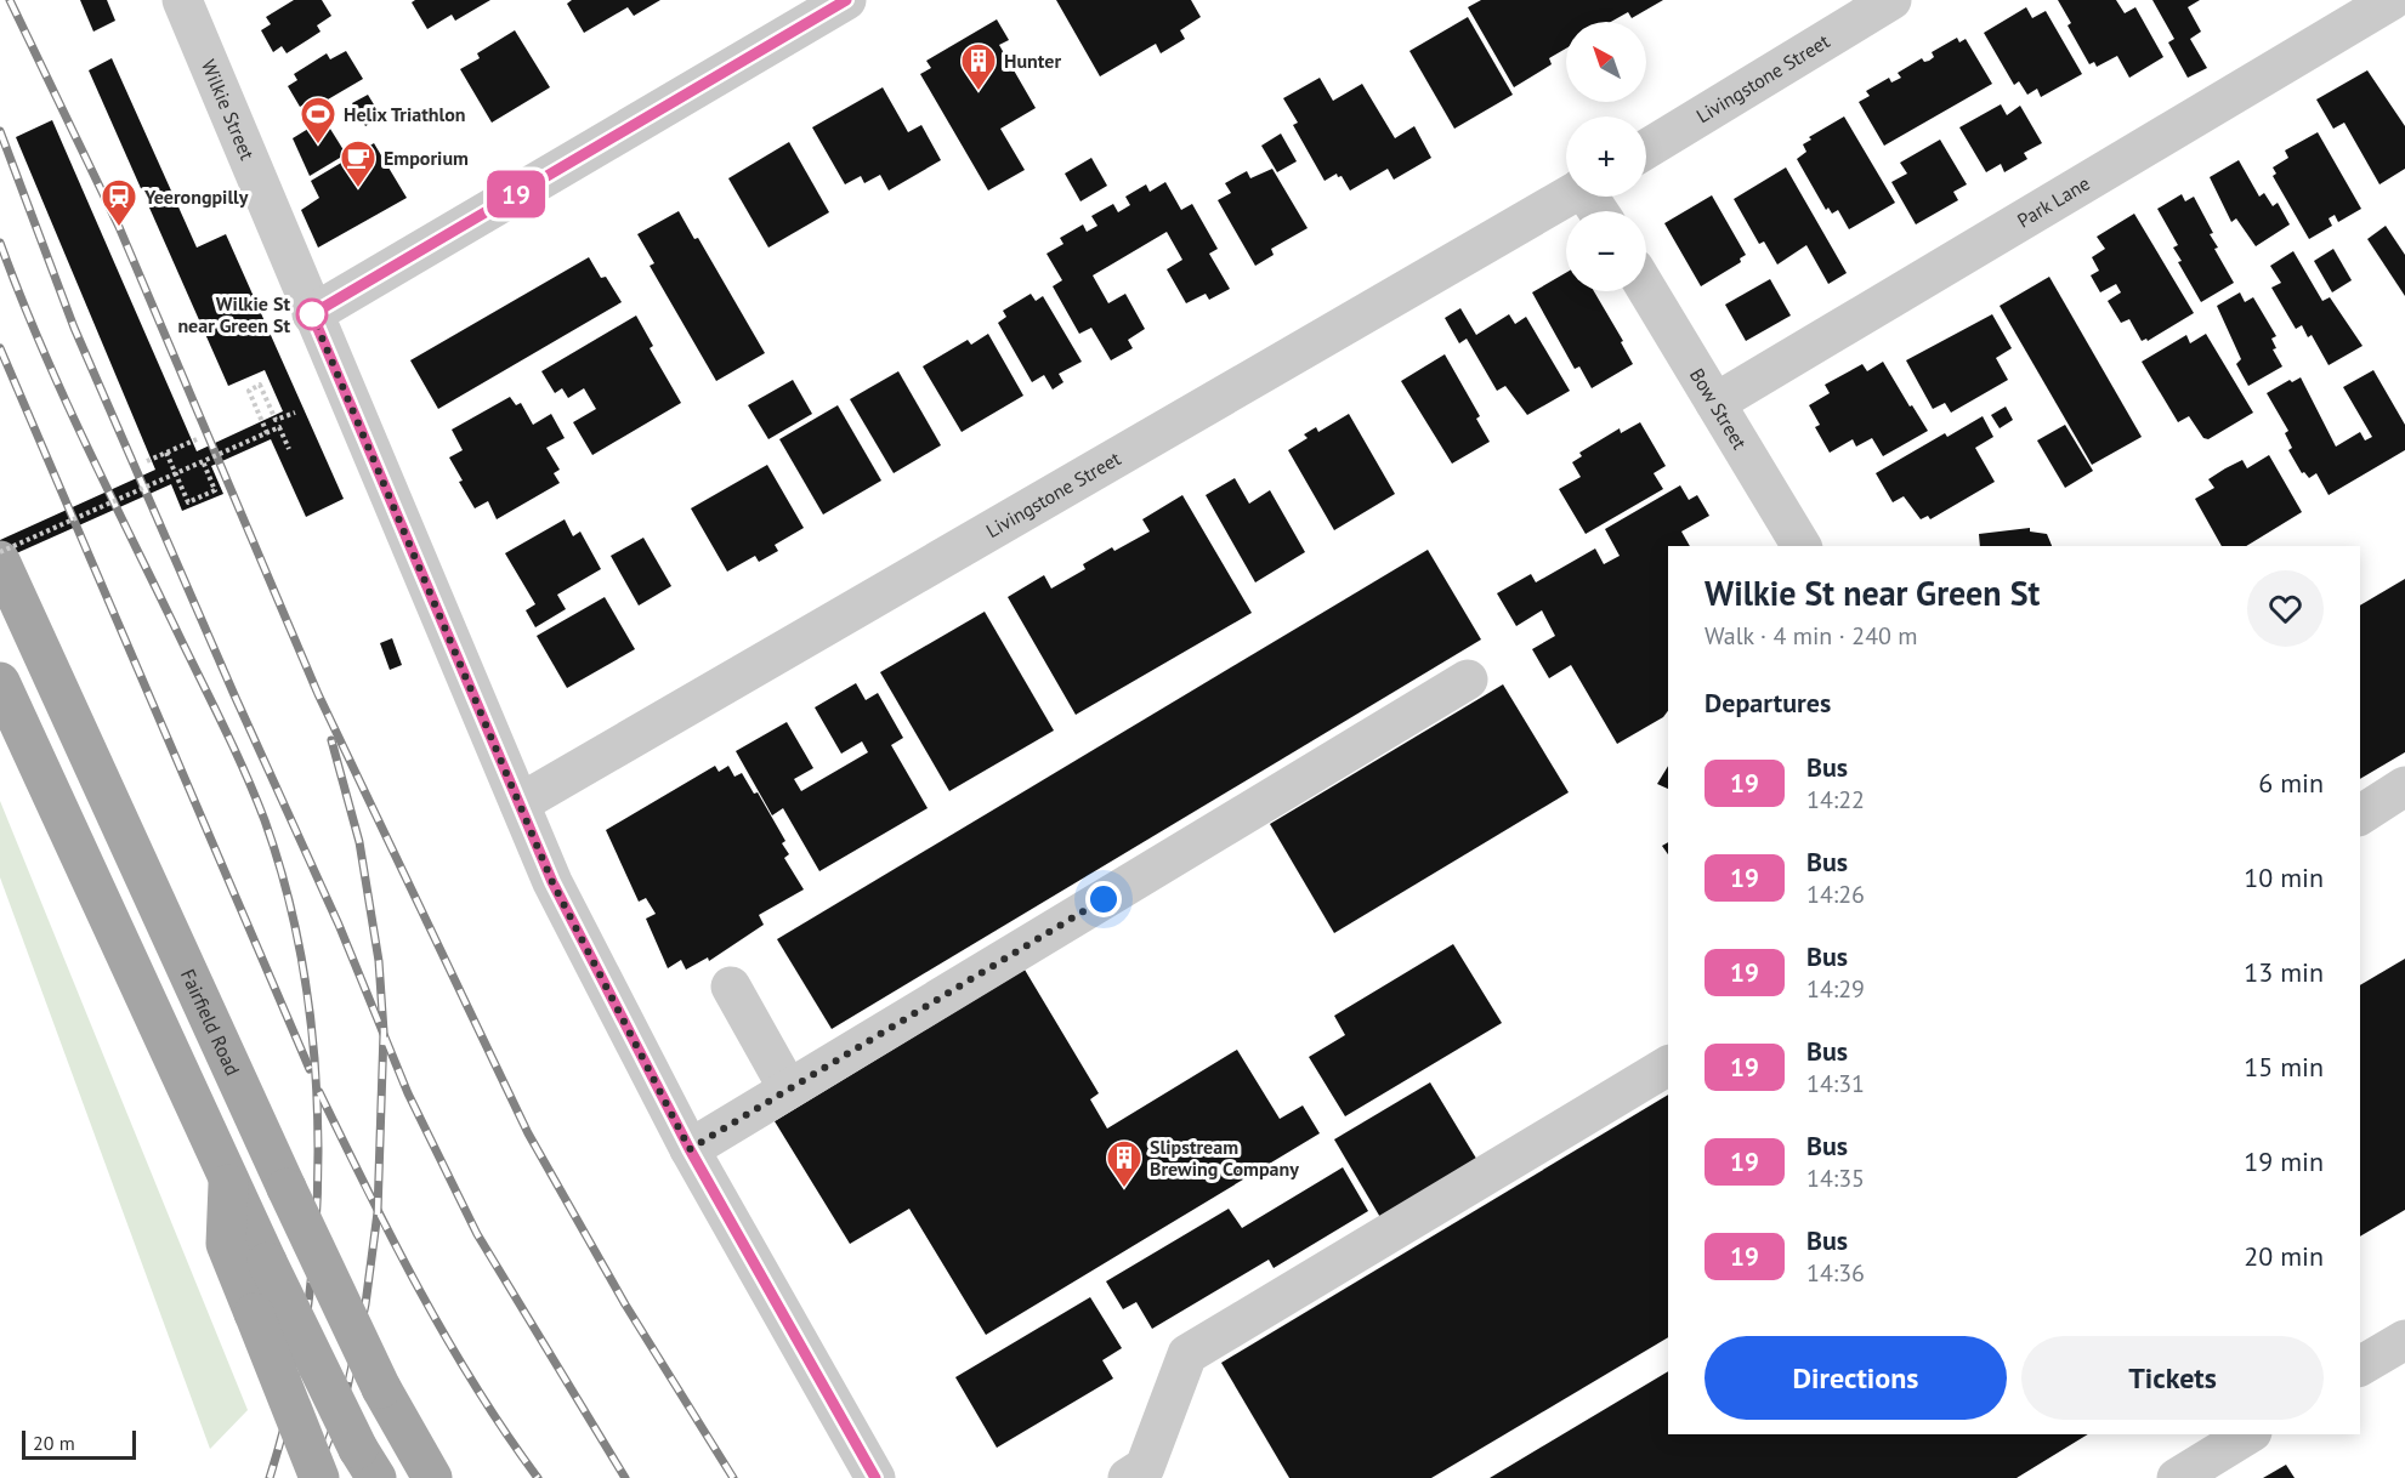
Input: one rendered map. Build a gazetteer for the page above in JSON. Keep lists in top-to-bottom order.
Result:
{
  "streets": {
    "main road": ["Fairfield Road"],
    "street": [
      "Livingstone Street",
      "Wilkie Street",
      "Park Lane",
      "Bow Street"
    ]
  },
  "crossings": [
    ["Livingstone Street", "Wilkie Street"],
    ["Park Lane", "Bow Street"]
  ],
  "places": {
    "building": ["Hunter", "Slipstream Brewing Company"],
    "sports": ["Helix Triathlon"],
    "cafe": ["Emporium"],
    "station": ["Yeerongpilly"],
    "other": ["Wilkie St near Green St"]
  },
  "lines": ["bus line 19"],
  "scale_bar": "20 m",
  "north": "top left",
  "page": {
    "on_map": "19",
    "map_buttons": ["+", "−"],
    "heading": [
      ["Wilkie St near Green St", "Walk · 4 min · 240 m"],
      "Departures"
    ],
    "list": [
      {
        "mark": "19",
        "name": "Bus",
        "note": "14:22",
        "value": "6 min"
      },
      {
        "mark": "19",
        "name": "Bus",
        "note": "14:26",
        "value": "10 min"
      },
      {
        "mark": "19",
        "name": "Bus",
        "note": "14:29",
        "value": "13 min"
      },
      {
        "mark": "19",
        "name": "Bus",
        "note": "14:31",
        "value": "15 min"
      },
      {
        "mark": "19",
        "name": "Bus",
        "note": "14:35",
        "value": "19 min"
      },
      {
        "mark": "19",
        "name": "Bus",
        "note": "14:36",
        "value": "20 min"
      }
    ],
    "buttons": ["Directions", "Tickets"],
    "scale": "20 m"
  }
}
